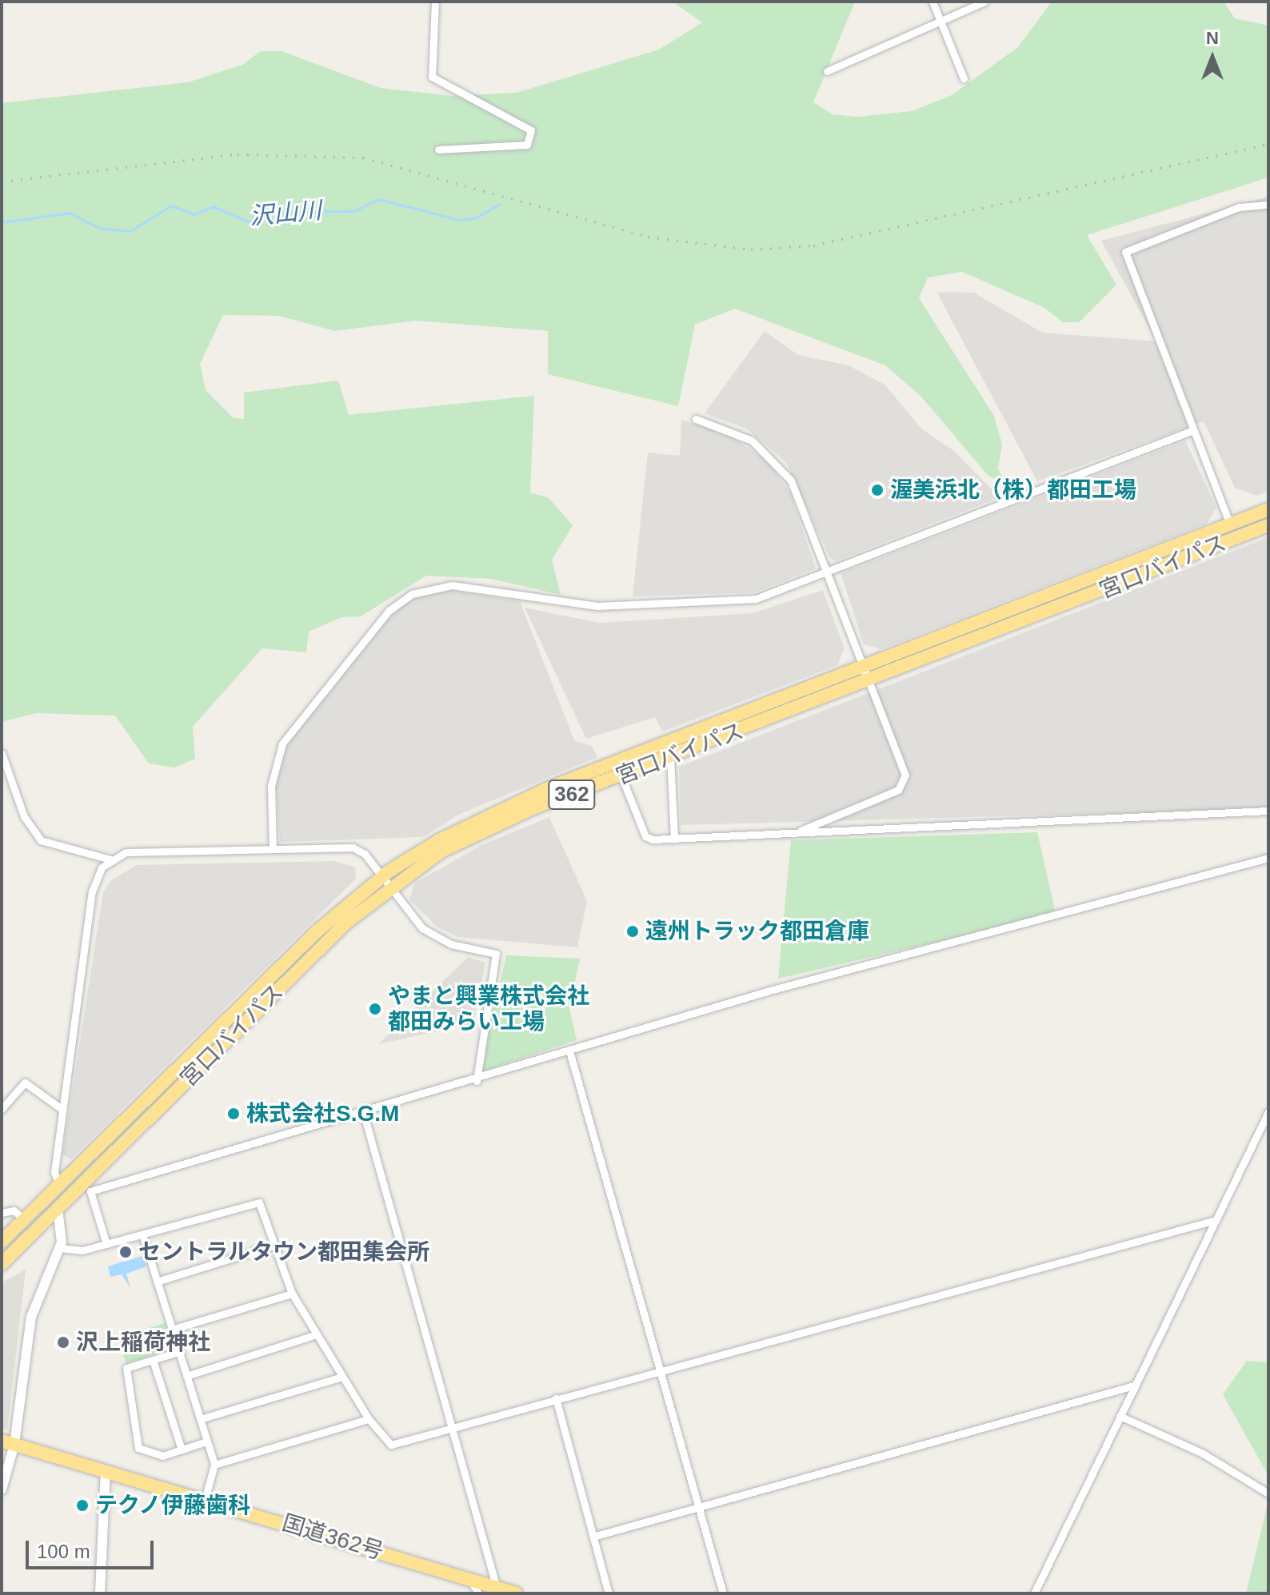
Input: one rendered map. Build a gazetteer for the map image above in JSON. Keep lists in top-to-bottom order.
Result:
{
  "streets": {
    "highway": ["宮口バイパス", "362", "国道362号"]
  },
  "water": ["沢山川"],
  "places": [
    "渥美浜北（株）都田工場",
    "遠州トラック都田倉庫",
    "やまと興業株式会社 都田みらい工場",
    "株式会社S.G.M",
    "セントラルタウン都田集会所",
    "沢上稲荷神社",
    "テクノ伊藤歯科"
  ],
  "scale_bar": "100 m",
  "north": "top"
}
